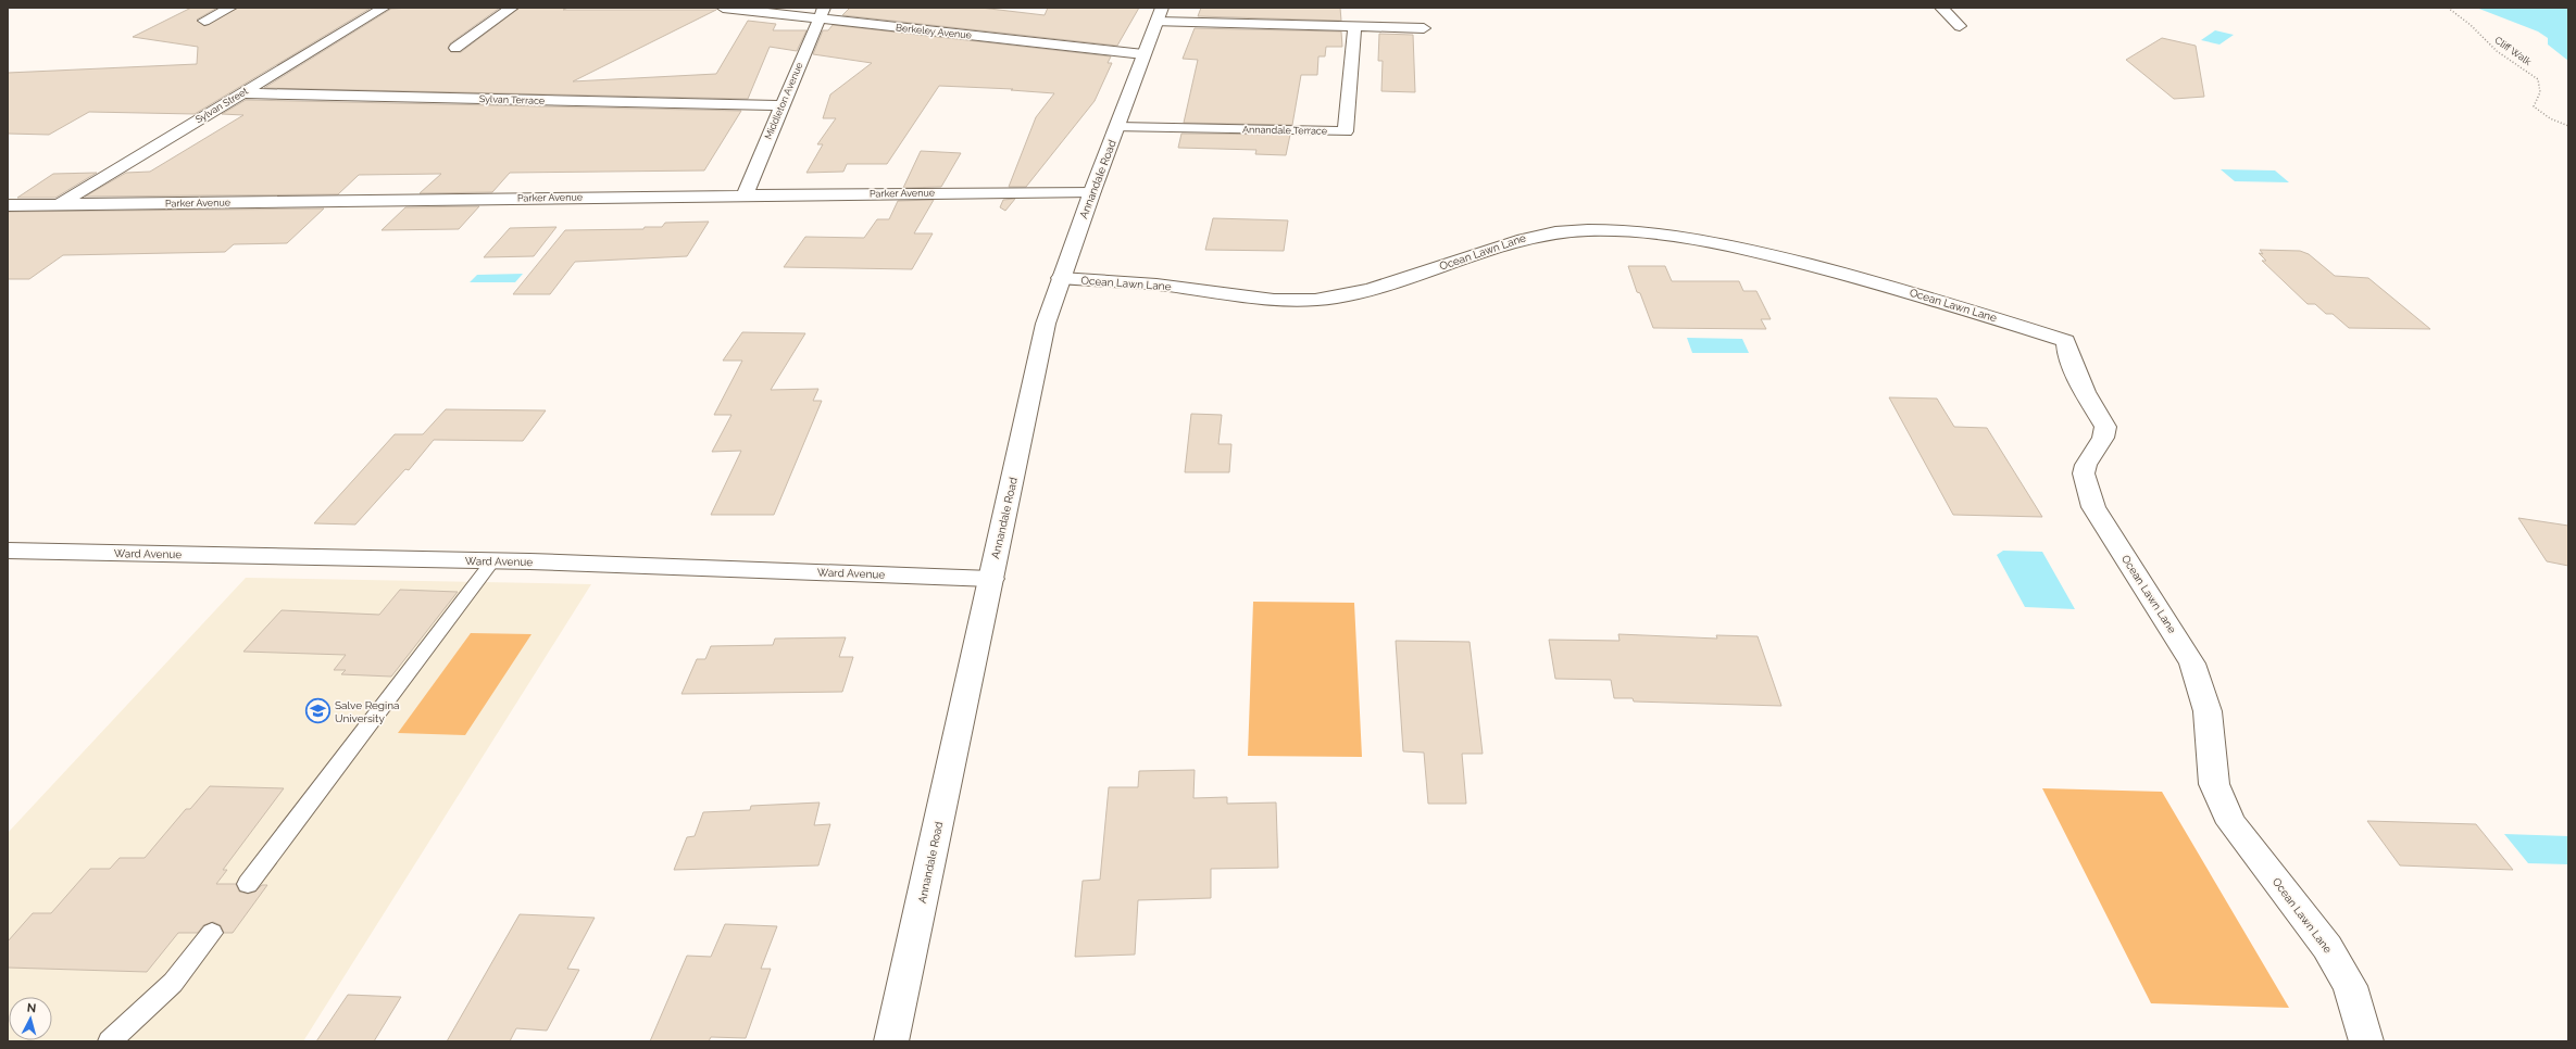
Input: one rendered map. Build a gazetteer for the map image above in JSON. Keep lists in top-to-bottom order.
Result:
{
  "streets": {
    "street": [
      "Berkeley Avenue",
      "Sylvan Terrace",
      "Middleton Avenue",
      "Sylvan Street",
      "Annandale Terrace",
      "Annandale Road",
      "Parker Avenue",
      "Ocean Lawn Lane",
      "Ward Avenue"
    ],
    "path": ["Cliff Walk"]
  },
  "crossings": [
    ["Berkeley Avenue", "Middleton Avenue"],
    ["Berkeley Avenue", "Annandale Road"],
    ["Sylvan Terrace", "Middleton Avenue"],
    ["Sylvan Terrace", "Sylvan Street"],
    ["Middleton Avenue", "Parker Avenue"],
    ["Sylvan Street", "Parker Avenue"],
    ["Annandale Terrace", "Annandale Road"],
    ["Annandale Road", "Parker Avenue"],
    ["Annandale Road", "Ocean Lawn Lane"],
    ["Annandale Road", "Ward Avenue"]
  ],
  "places": {
    "school or university": ["Salve Regina University"]
  },
  "north": "top"
}
